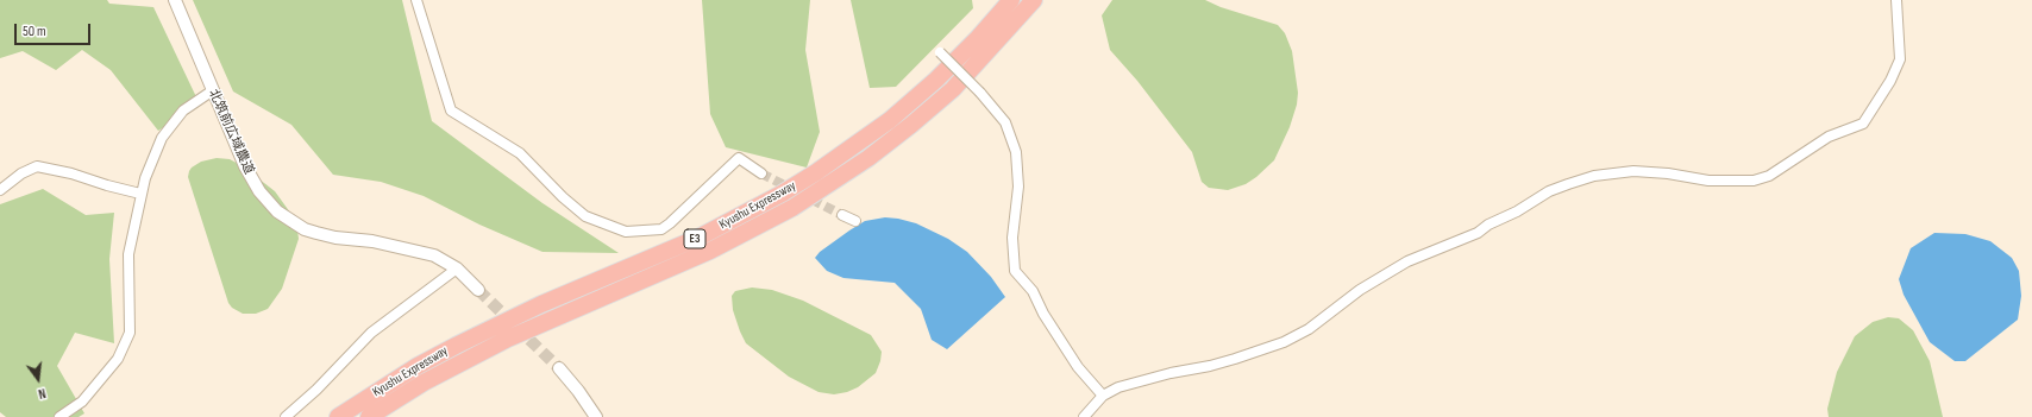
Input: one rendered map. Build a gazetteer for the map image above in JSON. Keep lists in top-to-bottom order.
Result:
{
  "streets": {
    "highway": ["Kyushu Expressway", "E3"],
    "street": ["北筑前広域農道"]
  },
  "scale_bar": "50 m",
  "north": "bottom"
}
